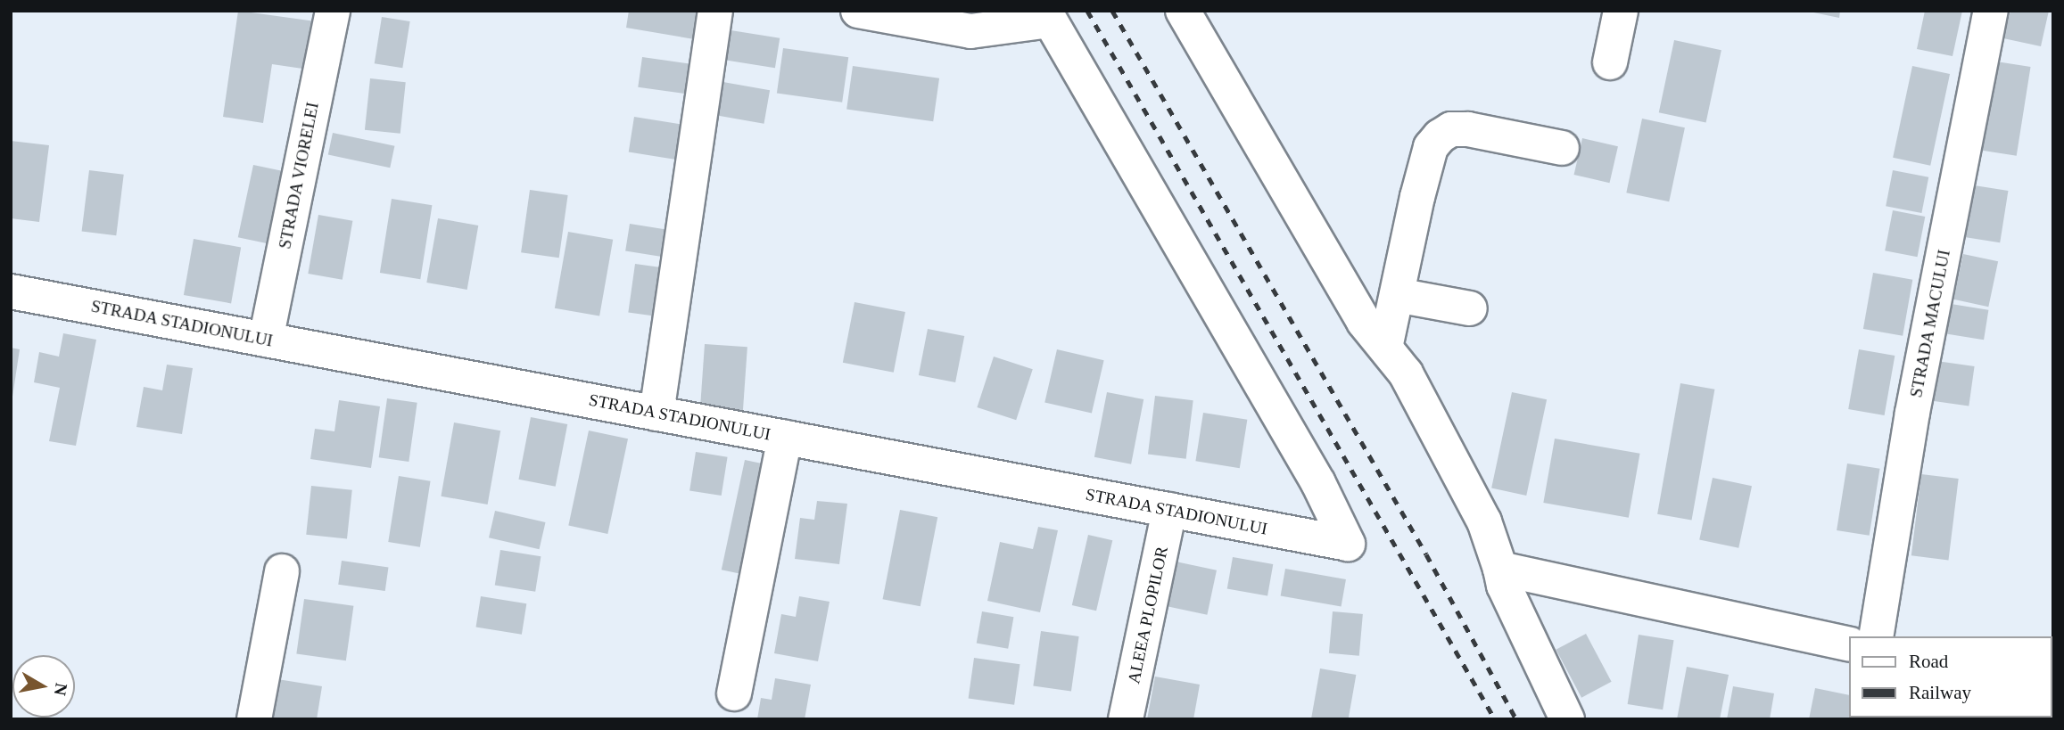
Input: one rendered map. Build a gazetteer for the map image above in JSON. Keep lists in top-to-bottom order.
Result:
{
  "streets": {
    "street": [
      "STRADA VIORELEI",
      "STRADA STADIONULUI",
      "STRADA MACULUI",
      "ALEEA PLOPILOR"
    ]
  },
  "crossings": [
    ["STRADA VIORELEI", "STRADA STADIONULUI"],
    ["STRADA STADIONULUI", "ALEEA PLOPILOR"]
  ],
  "legend": ["Road", "Railway"],
  "north": "right"
}
